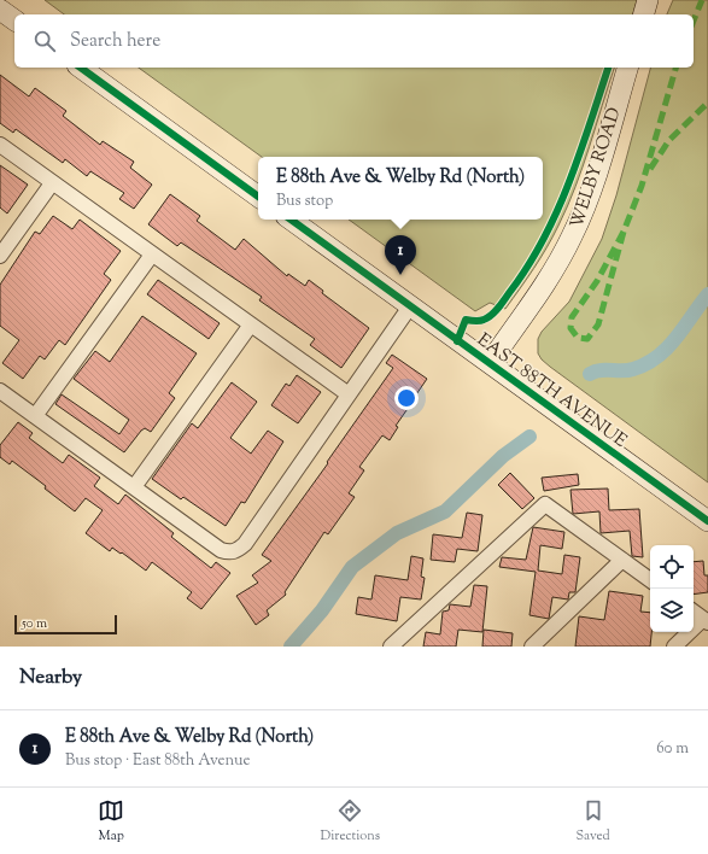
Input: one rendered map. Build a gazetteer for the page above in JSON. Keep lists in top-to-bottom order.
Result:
{
  "streets": {
    "main road": ["WELBY ROAD", "EAST 88TH AVENUE"]
  },
  "crossings": [
    ["WELBY ROAD", "EAST 88TH AVENUE"]
  ],
  "scale_bar": "50 m",
  "page": {
    "search": "Search here",
    "popup": ["E 88th Ave & Welby Rd (North)", "Bus stop"],
    "pins": "1",
    "scale": "50 m",
    "heading": "Nearby",
    "list": [
      {
        "mark": "1",
        "name": "E 88th Ave & Welby Rd (North)",
        "note": "Bus stop · East 88th Avenue",
        "value": "60 m"
      }
    ],
    "nav": ["Map", "Directions", "Saved"]
  }
}
